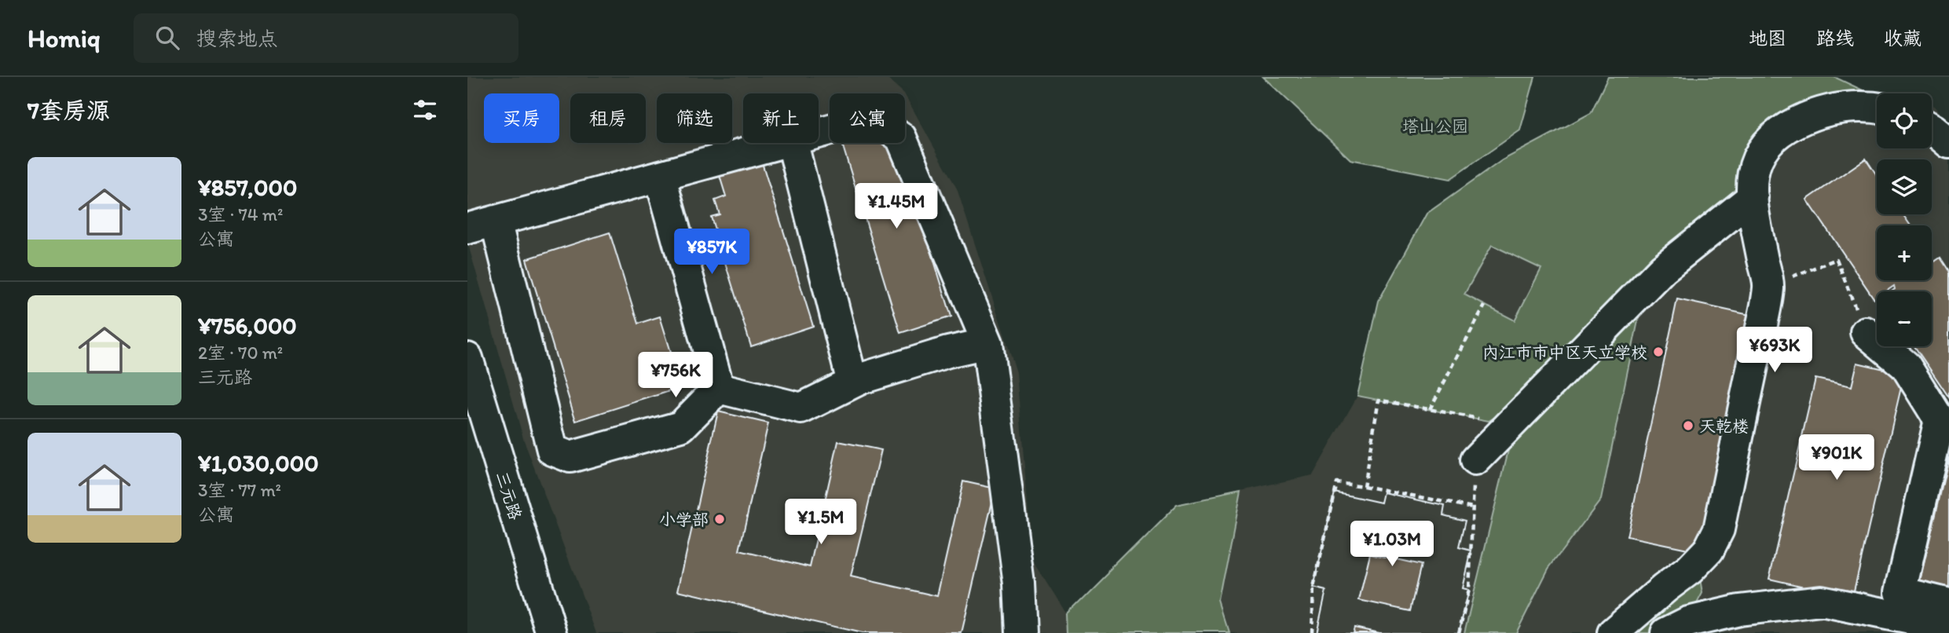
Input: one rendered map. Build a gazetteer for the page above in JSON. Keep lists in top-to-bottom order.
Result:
{
  "streets": {
    "street": ["三元路"]
  },
  "parks": ["塔山公园"],
  "places": ["内江市市中区天立学校", "天乾楼", "小学部"],
  "page": {
    "header": "Homiq",
    "search": "搜索地点",
    "nav": ["地图", "路线", "收藏"],
    "heading": "7套房源",
    "map_buttons": ["+", "−"],
    "chip": [
      "买房",
      "租房",
      "筛选",
      "新上",
      "公寓"
    ],
    "list": [
      {
        "name": "¥857,000",
        "note": "3室 · 74 m² · 公寓"
      },
      {
        "name": "¥756,000",
        "note": "2室 · 70 m² · 三元路"
      },
      {
        "name": "¥1,030,000",
        "note": "3室 · 77 m² · 公寓"
      }
    ],
    "price": [
      "¥1.45M",
      "¥857K",
      "¥693K",
      "¥756K",
      "¥901K",
      "¥1.5M",
      "¥1.03M"
    ]
  }
}
